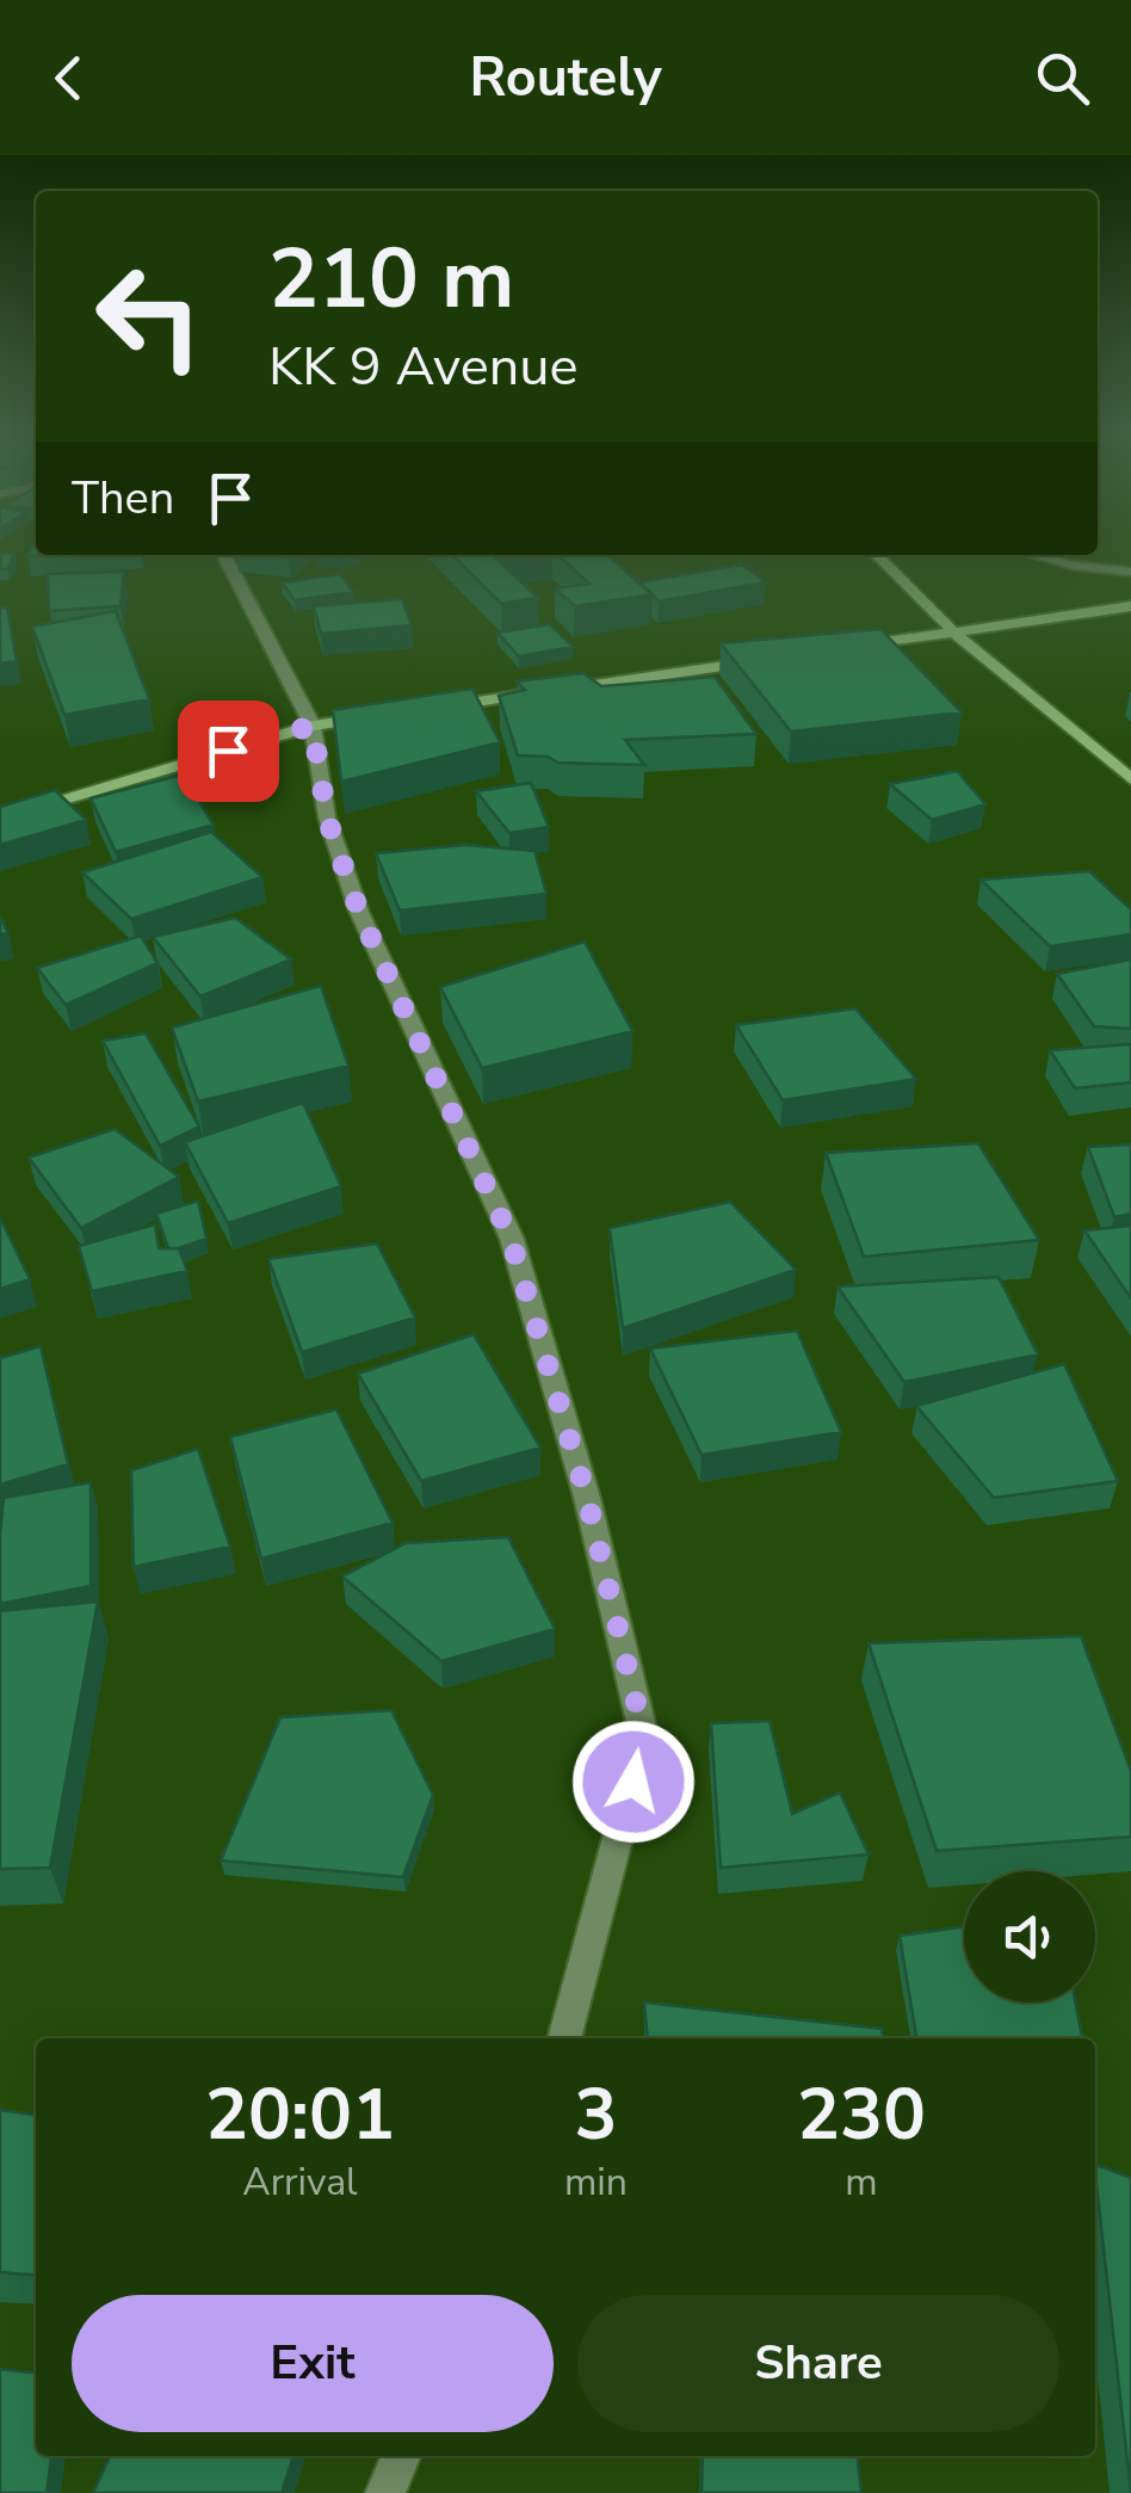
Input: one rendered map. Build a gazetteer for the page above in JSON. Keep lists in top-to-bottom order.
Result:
{
  "page": {
    "header": "Routely",
    "turn": ["210 m", "KK 9 Avenue"],
    "then": "Then",
    "eta": [
      "20:01",
      "Arrival",
      "3",
      "min",
      "230",
      "m"
    ],
    "buttons": ["Exit", "Share"]
  }
}
